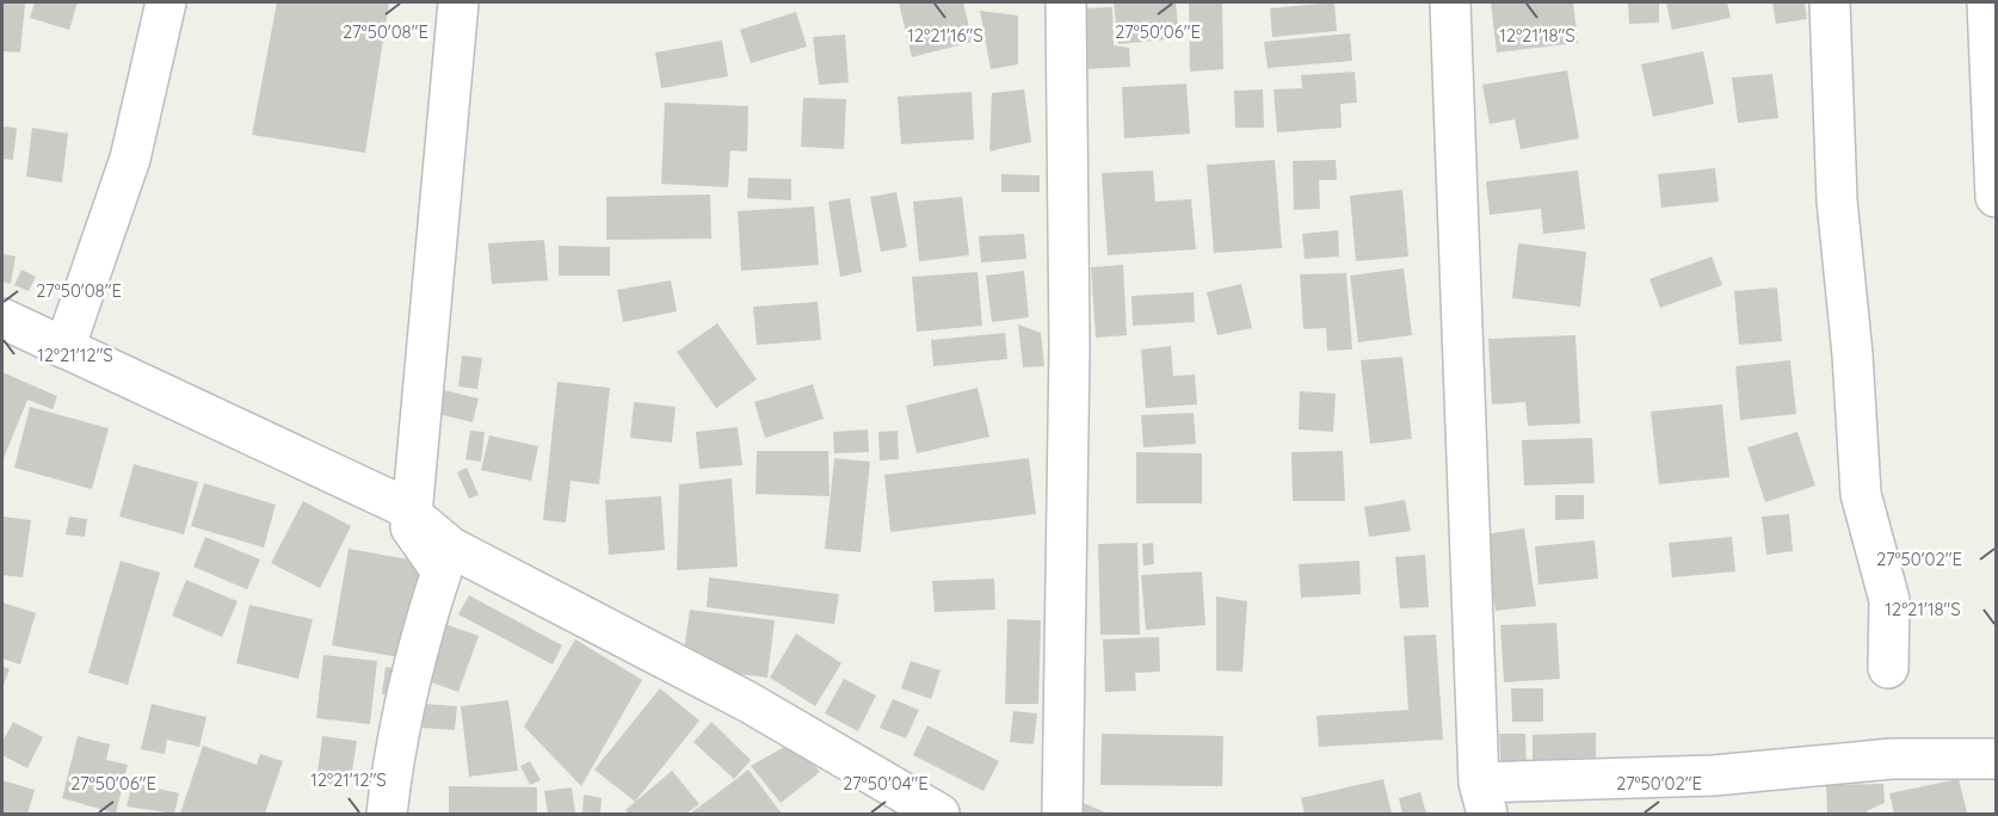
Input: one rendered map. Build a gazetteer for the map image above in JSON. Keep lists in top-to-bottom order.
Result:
{
  "coordinates": [
    "27°50'08\"E",
    "27°50'06\"E",
    "12°21'16\"S",
    "12°21'18\"S",
    "12°21'12\"S",
    "27°50'02\"E",
    "27°50'04\"E"
  ]
}
